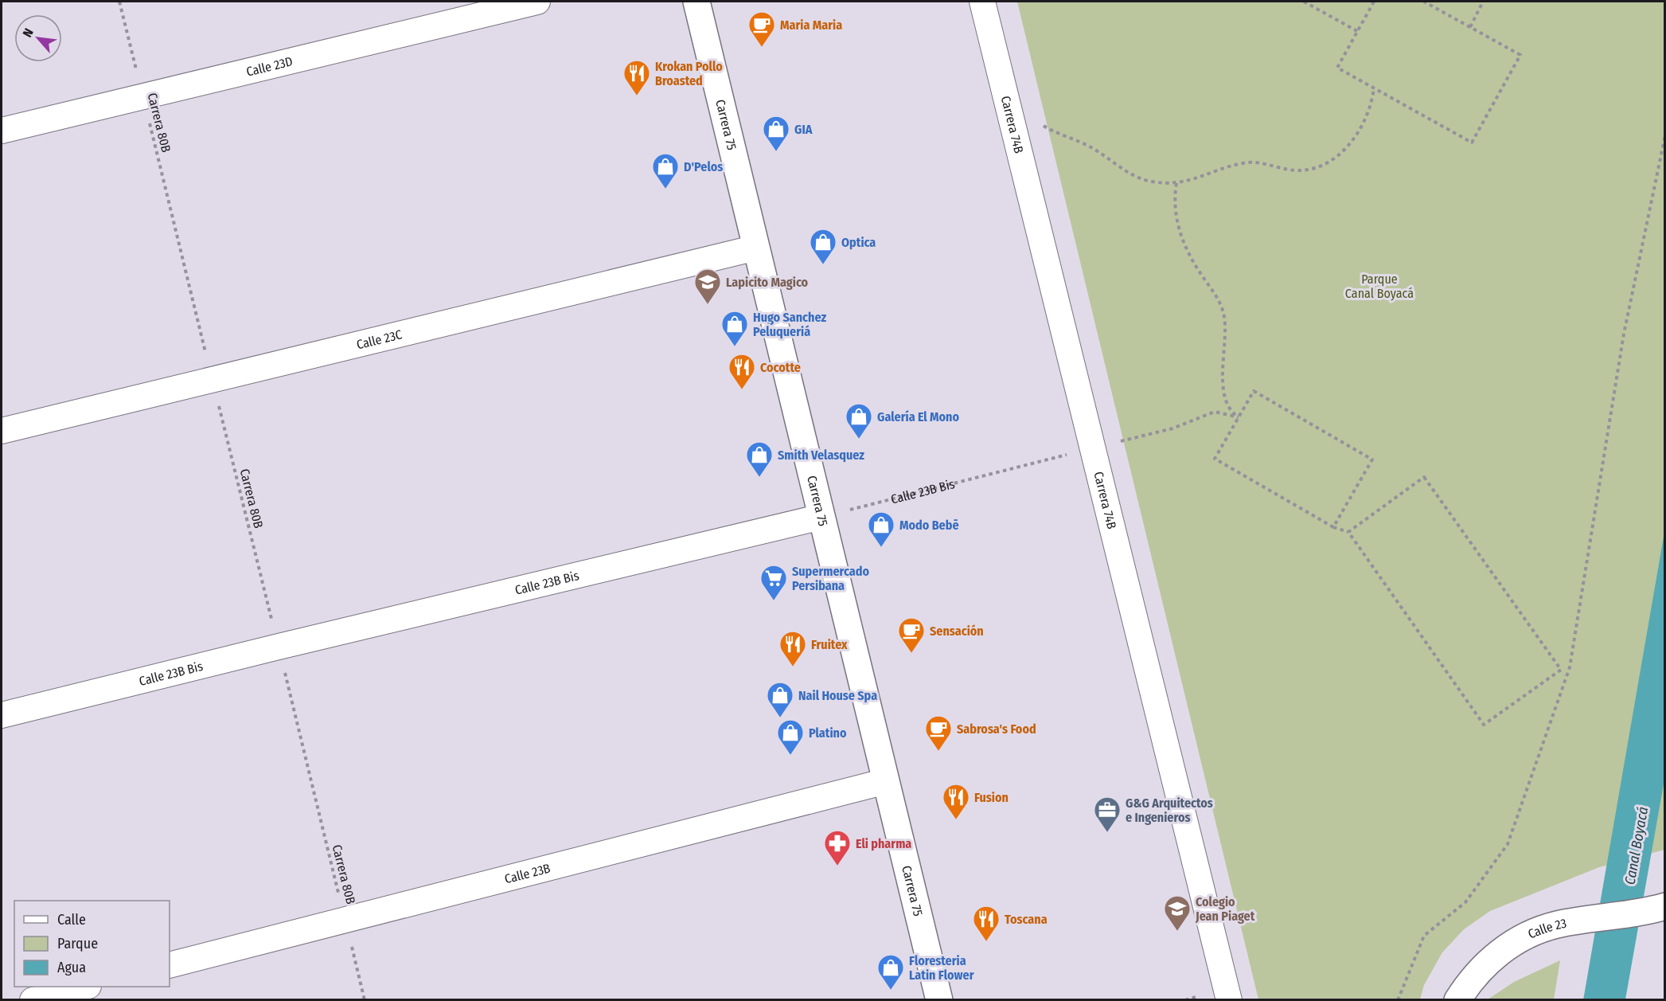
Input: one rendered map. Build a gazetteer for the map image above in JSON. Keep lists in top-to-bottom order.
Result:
{
  "streets": {
    "street": [
      "Calle 23D",
      "Carrera 75",
      "Carrera 74B",
      "Calle 23C",
      "Calle 23B Bis",
      "Calle 23B",
      "Calle 23"
    ],
    "path": ["Carrera 80B"]
  },
  "crossings": [
    ["Calle 23D", "Carrera 80B"],
    ["Carrera 80B", "Calle 23C"],
    ["Carrera 80B", "Calle 23B Bis"],
    ["Carrera 80B", "Calle 23B"],
    ["Carrera 75", "Calle 23C"],
    ["Carrera 75", "Calle 23B Bis"],
    ["Carrera 75", "Calle 23B"],
    ["Carrera 74B", "Calle 23B Bis"]
  ],
  "water": ["Canal Boyacá"],
  "parks": ["Parque Canal Boyacá"],
  "places": {
    "cafe": ["Maria Maria", "Sensación", "Sabrosa's Food"],
    "restaurant": [
      "Krokan Pollo Broasted",
      "Cocotte",
      "Fruitex",
      "Fusion",
      "Toscana"
    ],
    "shop": [
      "GIA",
      "D'Pelos",
      "Optica",
      "Hugo Sanchez Peluqueriá",
      "Galería El Mono",
      "Smith Velasquez",
      "Modo Bebē",
      "Nail House Spa",
      "Platino",
      "Floresteria Latin Flower"
    ],
    "school or university": ["Lapicito Magico", "Colegio Jean Piaget"],
    "supermarket": ["Supermercado Persibana"],
    "office": ["G&G Arquitectos e Ingenieros"],
    "pharmacy": ["Eli pharma"]
  },
  "legend": ["Calle", "Parque", "Agua"],
  "north": "top left"
}
